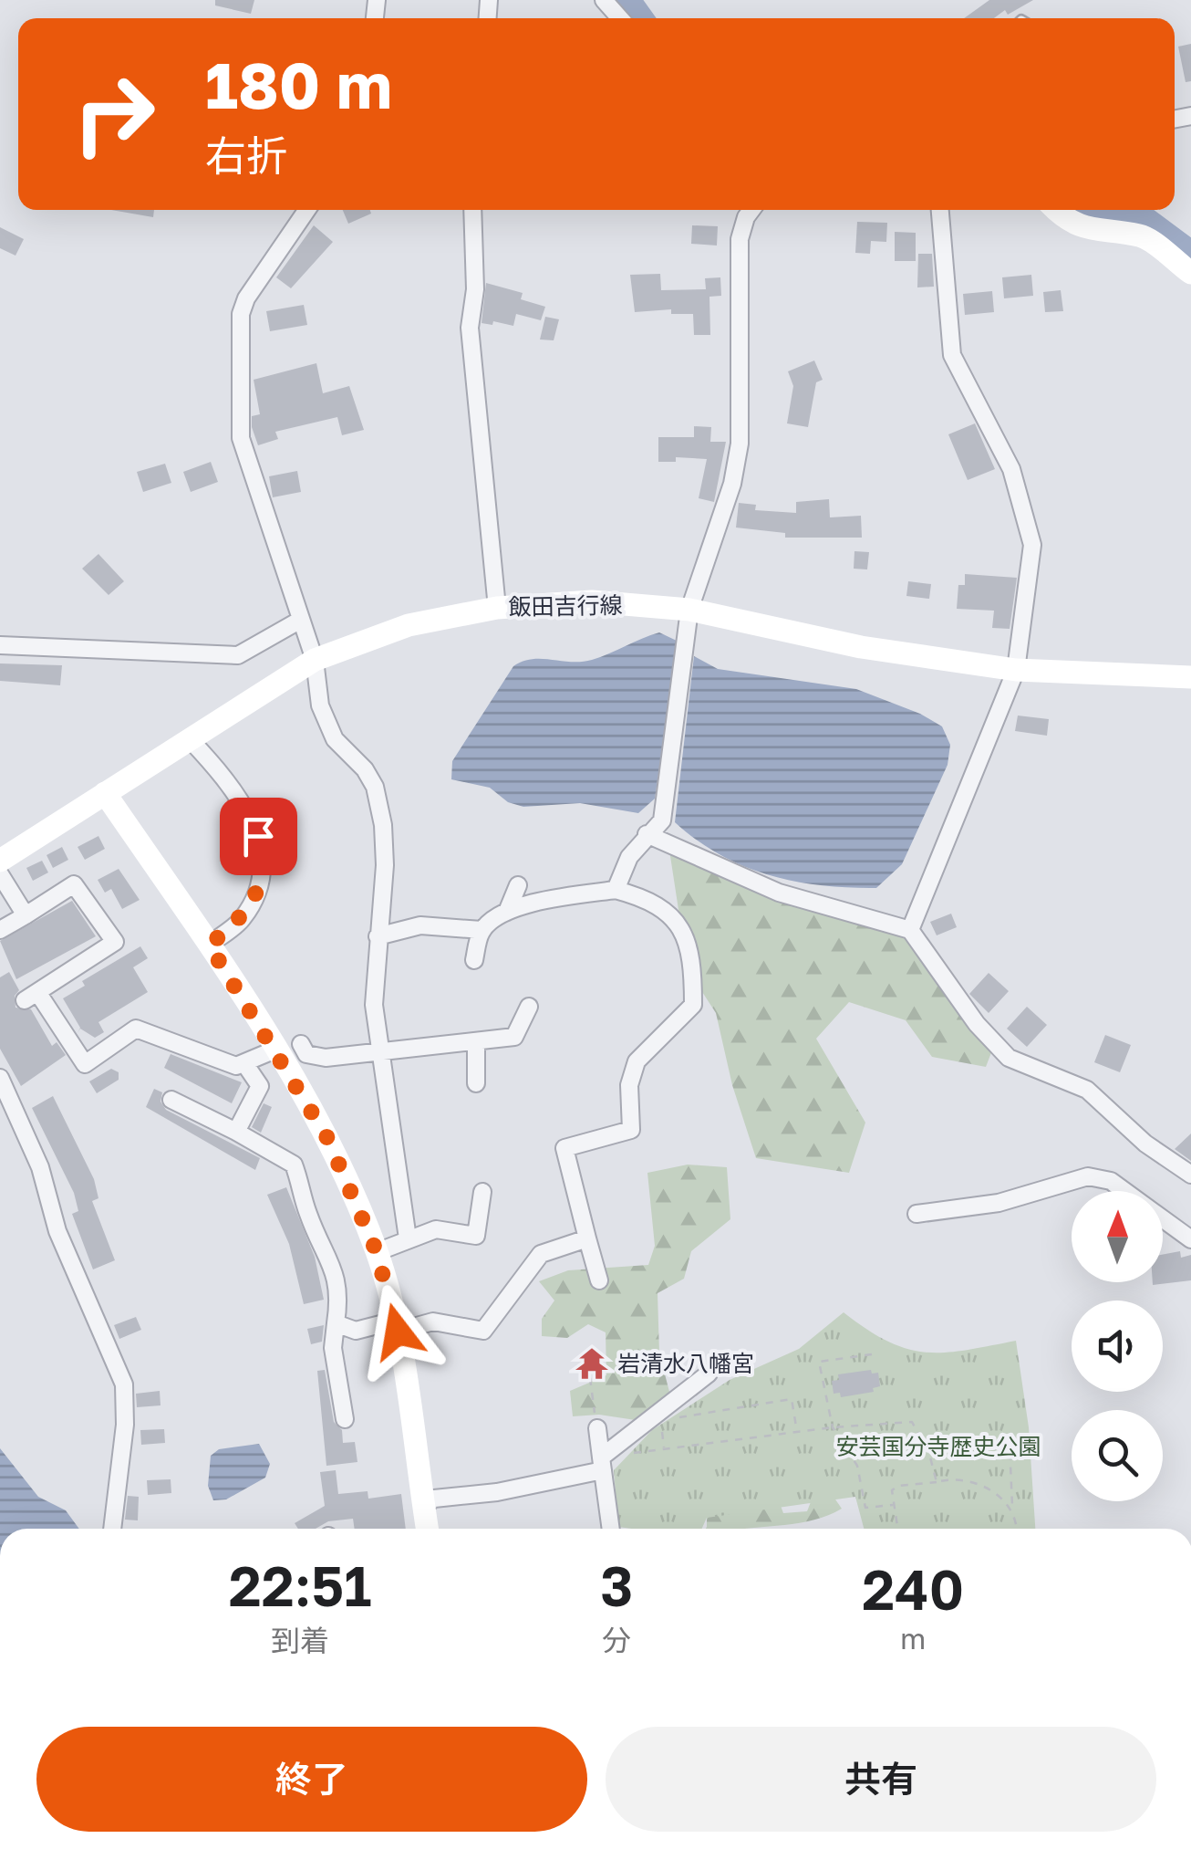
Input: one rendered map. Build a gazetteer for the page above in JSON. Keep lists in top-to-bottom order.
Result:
{
  "streets": {
    "main road": ["飯田吉行線"]
  },
  "parks": ["安芸国分寺歴史公園"],
  "places": {
    "temple": ["岩清水八幡宮"]
  },
  "north": "top",
  "page": {
    "turn": ["180 m", "右折"],
    "eta": [
      "22:51",
      "到着",
      "3",
      "分",
      "240",
      "m"
    ],
    "buttons": ["終了", "共有"]
  }
}
